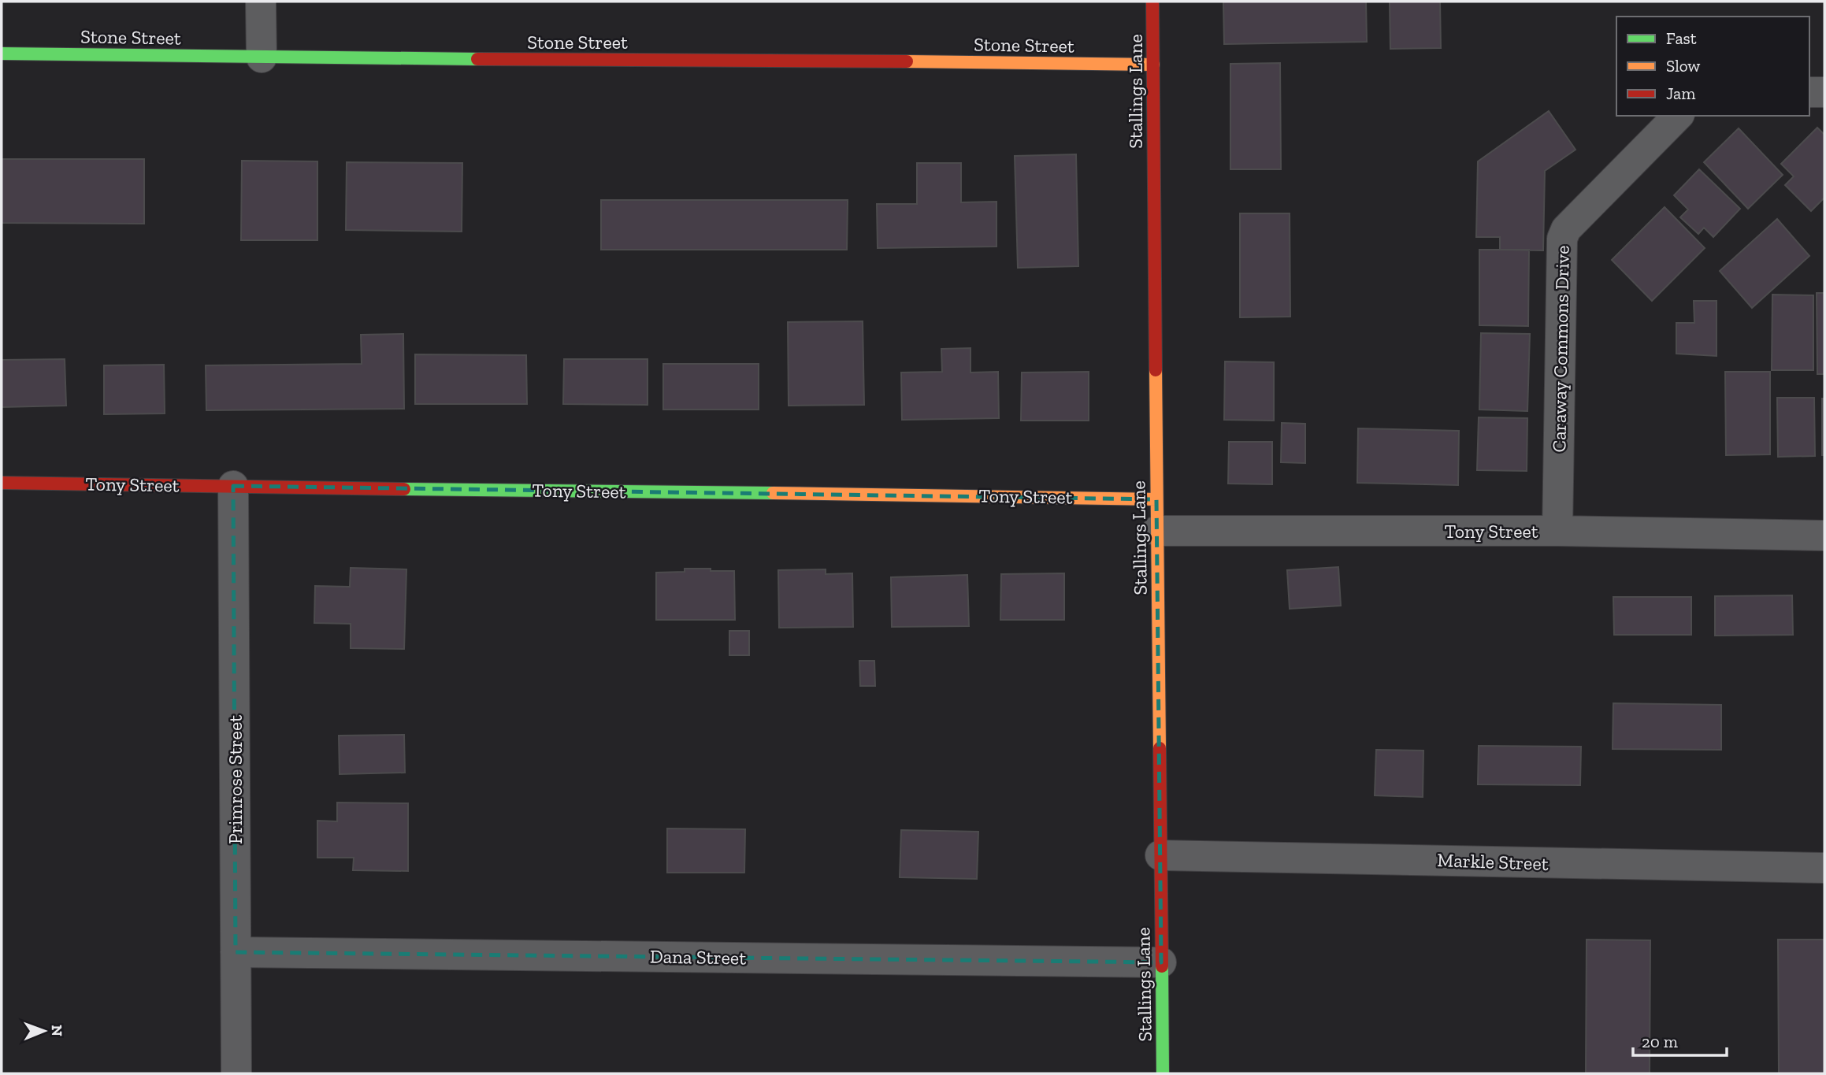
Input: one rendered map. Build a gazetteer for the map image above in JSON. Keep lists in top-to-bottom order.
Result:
{
  "streets": {
    "street": [
      "Stone Street",
      "Stallings Lane",
      "Caraway Commons Drive",
      "Tony Street",
      "Primrose Street",
      "Markle Street",
      "Dana Street"
    ]
  },
  "crossings": [
    ["Stone Street", "Stallings Lane"],
    ["Stallings Lane", "Tony Street"],
    ["Stallings Lane", "Markle Street"],
    ["Stallings Lane", "Dana Street"],
    ["Caraway Commons Drive", "Tony Street"],
    ["Tony Street", "Primrose Street"],
    ["Primrose Street", "Dana Street"]
  ],
  "legend": ["Fast", "Slow", "Jam"],
  "scale_bar": "20 m",
  "north": "right"
}
